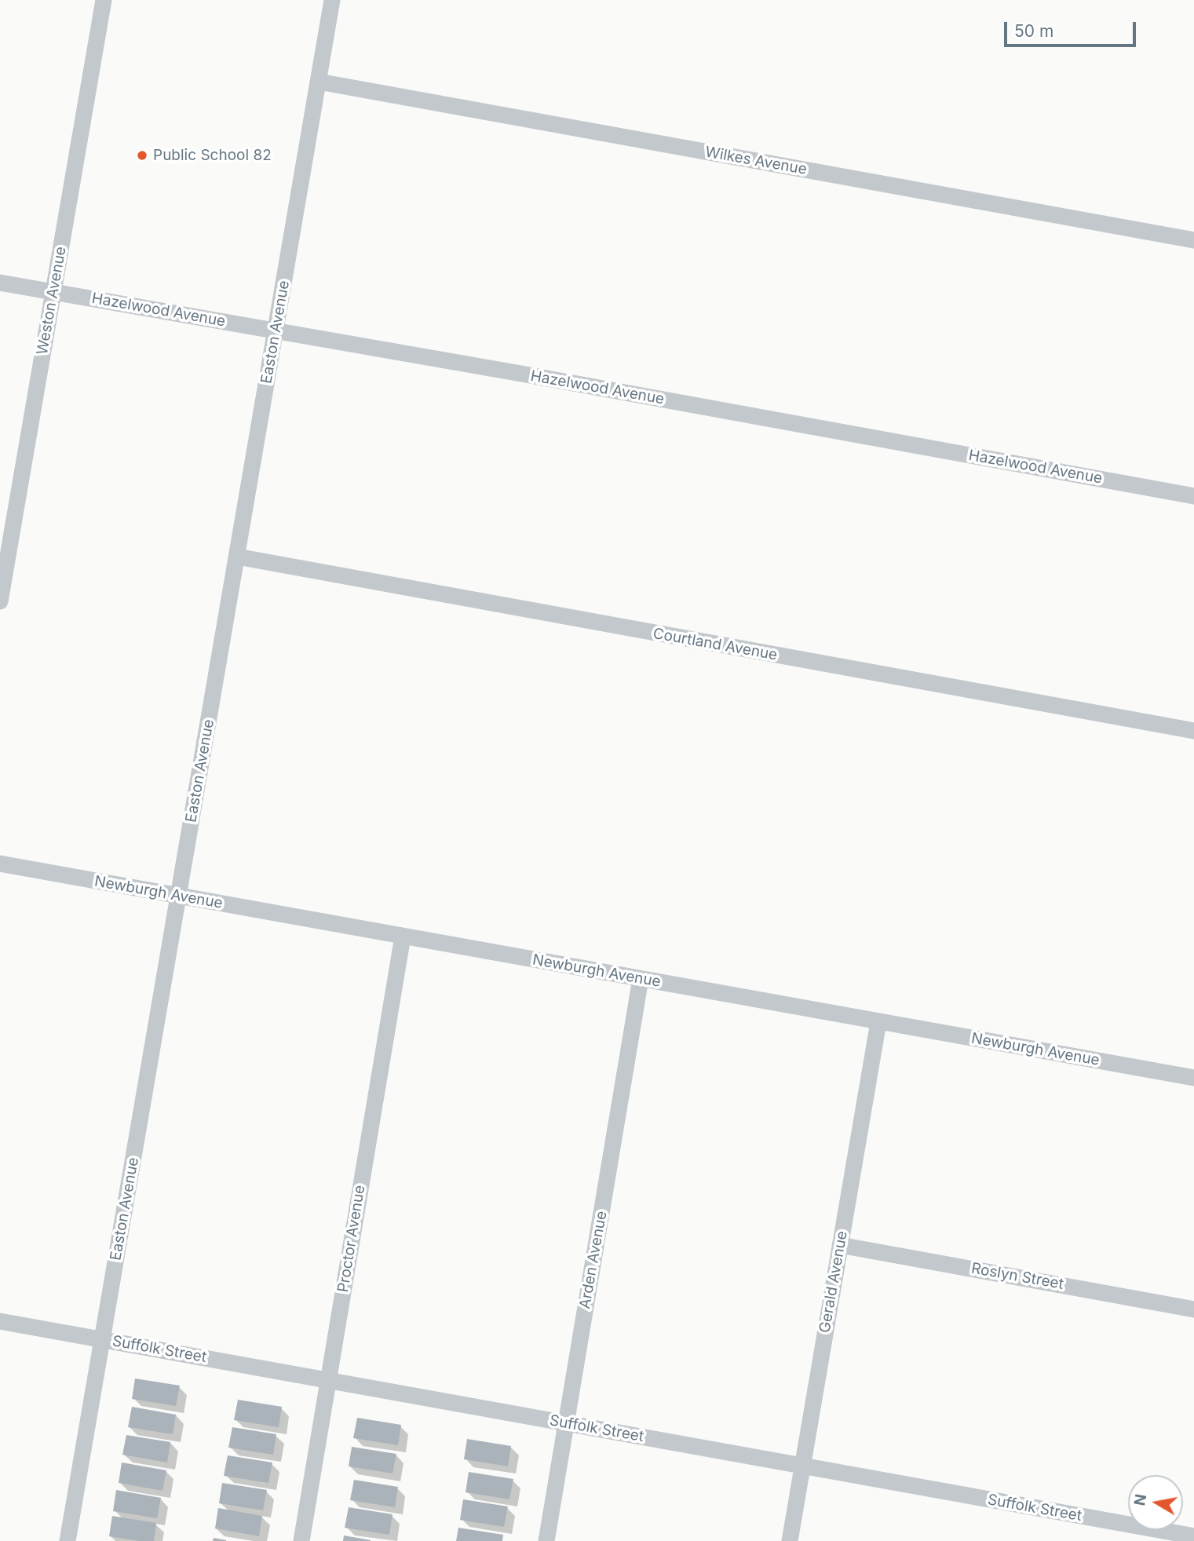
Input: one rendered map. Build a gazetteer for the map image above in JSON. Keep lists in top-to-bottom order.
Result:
{
  "streets": {
    "street": [
      "Wilkes Avenue",
      "Weston Avenue",
      "Hazelwood Avenue",
      "Easton Avenue",
      "Courtland Avenue",
      "Newburgh Avenue",
      "Proctor Avenue",
      "Arden Avenue",
      "Roslyn Street",
      "Gerald Avenue",
      "Suffolk Street"
    ]
  },
  "crossings": [
    ["Wilkes Avenue", "Easton Avenue"],
    ["Weston Avenue", "Hazelwood Avenue"],
    ["Hazelwood Avenue", "Easton Avenue"],
    ["Easton Avenue", "Courtland Avenue"],
    ["Easton Avenue", "Newburgh Avenue"],
    ["Easton Avenue", "Suffolk Street"],
    ["Newburgh Avenue", "Proctor Avenue"],
    ["Newburgh Avenue", "Arden Avenue"],
    ["Newburgh Avenue", "Gerald Avenue"],
    ["Proctor Avenue", "Suffolk Street"],
    ["Arden Avenue", "Suffolk Street"],
    ["Roslyn Street", "Gerald Avenue"],
    ["Gerald Avenue", "Suffolk Street"]
  ],
  "places": ["Public School 82"],
  "scale_bar": "50 m",
  "north": "left"
}
